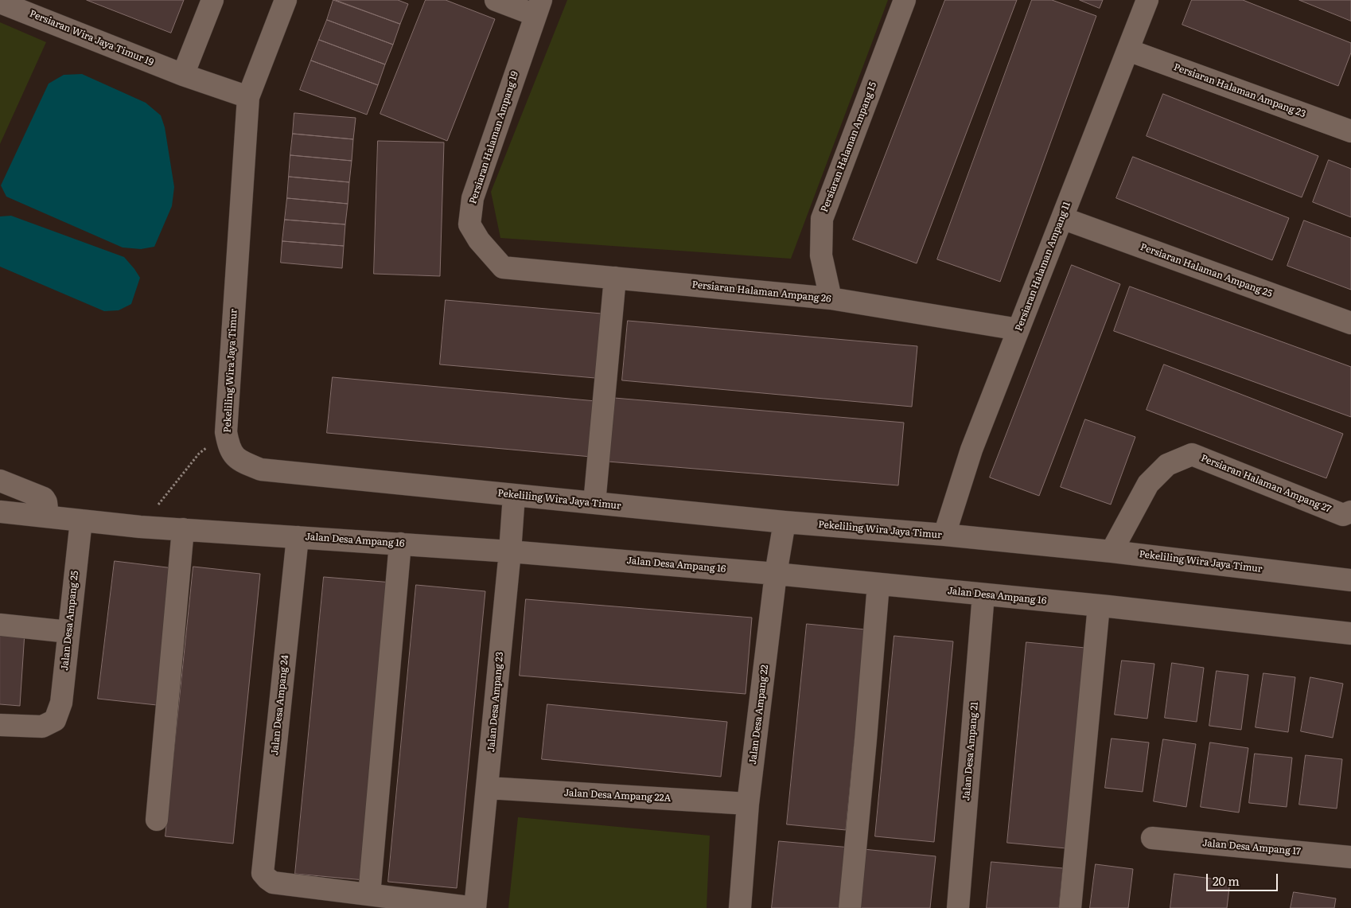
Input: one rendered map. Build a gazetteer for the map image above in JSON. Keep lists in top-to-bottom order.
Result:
{
  "streets": {
    "street": [
      "Persiaran Wira Jaya Timur 19",
      "Persiaran Halaman Ampang 23",
      "Persiaran Halaman Ampang 19",
      "Persiaran Halaman Ampang 15",
      "Persiaran Halaman Ampang 11",
      "Persiaran Halaman Ampang 25",
      "Persiaran Halaman Ampang 26",
      "Pekeliling Wira Jaya Timur",
      "Persiaran Halaman Ampang 27",
      "Jalan Desa Ampang 16",
      "Jalan Desa Ampang 25",
      "Jalan Desa Ampang 23",
      "Jalan Desa Ampang 24",
      "Jalan Desa Ampang 22",
      "Jalan Desa Ampang 21",
      "Jalan Desa Ampang 22A",
      "Jalan Desa Ampang 17"
    ]
  },
  "crossings": [
    ["Persiaran Wira Jaya Timur 19", "Pekeliling Wira Jaya Timur"],
    ["Persiaran Halaman Ampang 23", "Persiaran Halaman Ampang 11"],
    ["Persiaran Halaman Ampang 19", "Persiaran Halaman Ampang 26"],
    ["Persiaran Halaman Ampang 15", "Persiaran Halaman Ampang 26"],
    ["Persiaran Halaman Ampang 11", "Persiaran Halaman Ampang 25"],
    ["Persiaran Halaman Ampang 11", "Persiaran Halaman Ampang 26"],
    ["Persiaran Halaman Ampang 11", "Pekeliling Wira Jaya Timur"],
    ["Pekeliling Wira Jaya Timur", "Persiaran Halaman Ampang 27"],
    ["Pekeliling Wira Jaya Timur", "Jalan Desa Ampang 23"],
    ["Pekeliling Wira Jaya Timur", "Jalan Desa Ampang 22"],
    ["Jalan Desa Ampang 16", "Jalan Desa Ampang 25"],
    ["Jalan Desa Ampang 16", "Jalan Desa Ampang 23"],
    ["Jalan Desa Ampang 16", "Jalan Desa Ampang 24"],
    ["Jalan Desa Ampang 16", "Jalan Desa Ampang 22"],
    ["Jalan Desa Ampang 16", "Jalan Desa Ampang 21"],
    ["Jalan Desa Ampang 23", "Jalan Desa Ampang 22A"],
    ["Jalan Desa Ampang 22", "Jalan Desa Ampang 22A"]
  ],
  "scale_bar": "20 m"
}
